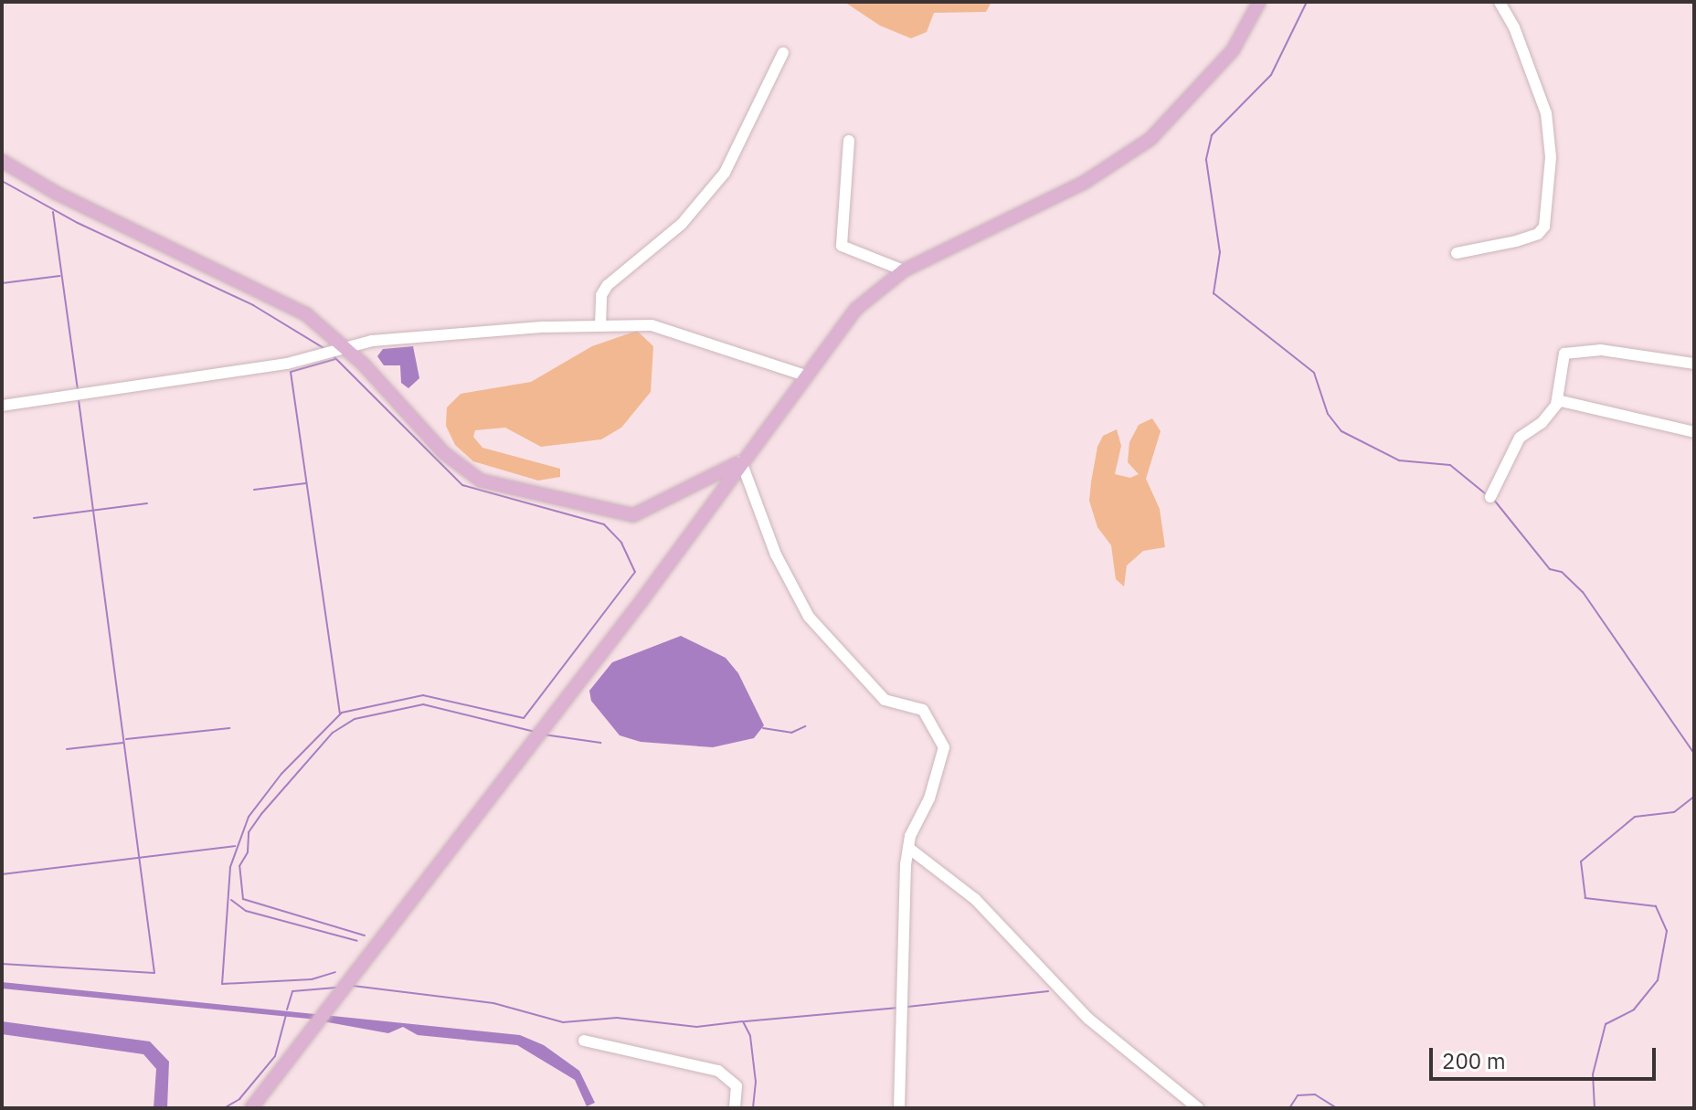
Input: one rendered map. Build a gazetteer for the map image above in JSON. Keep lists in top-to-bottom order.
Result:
{
  "scale_bar": "200 m"
}
